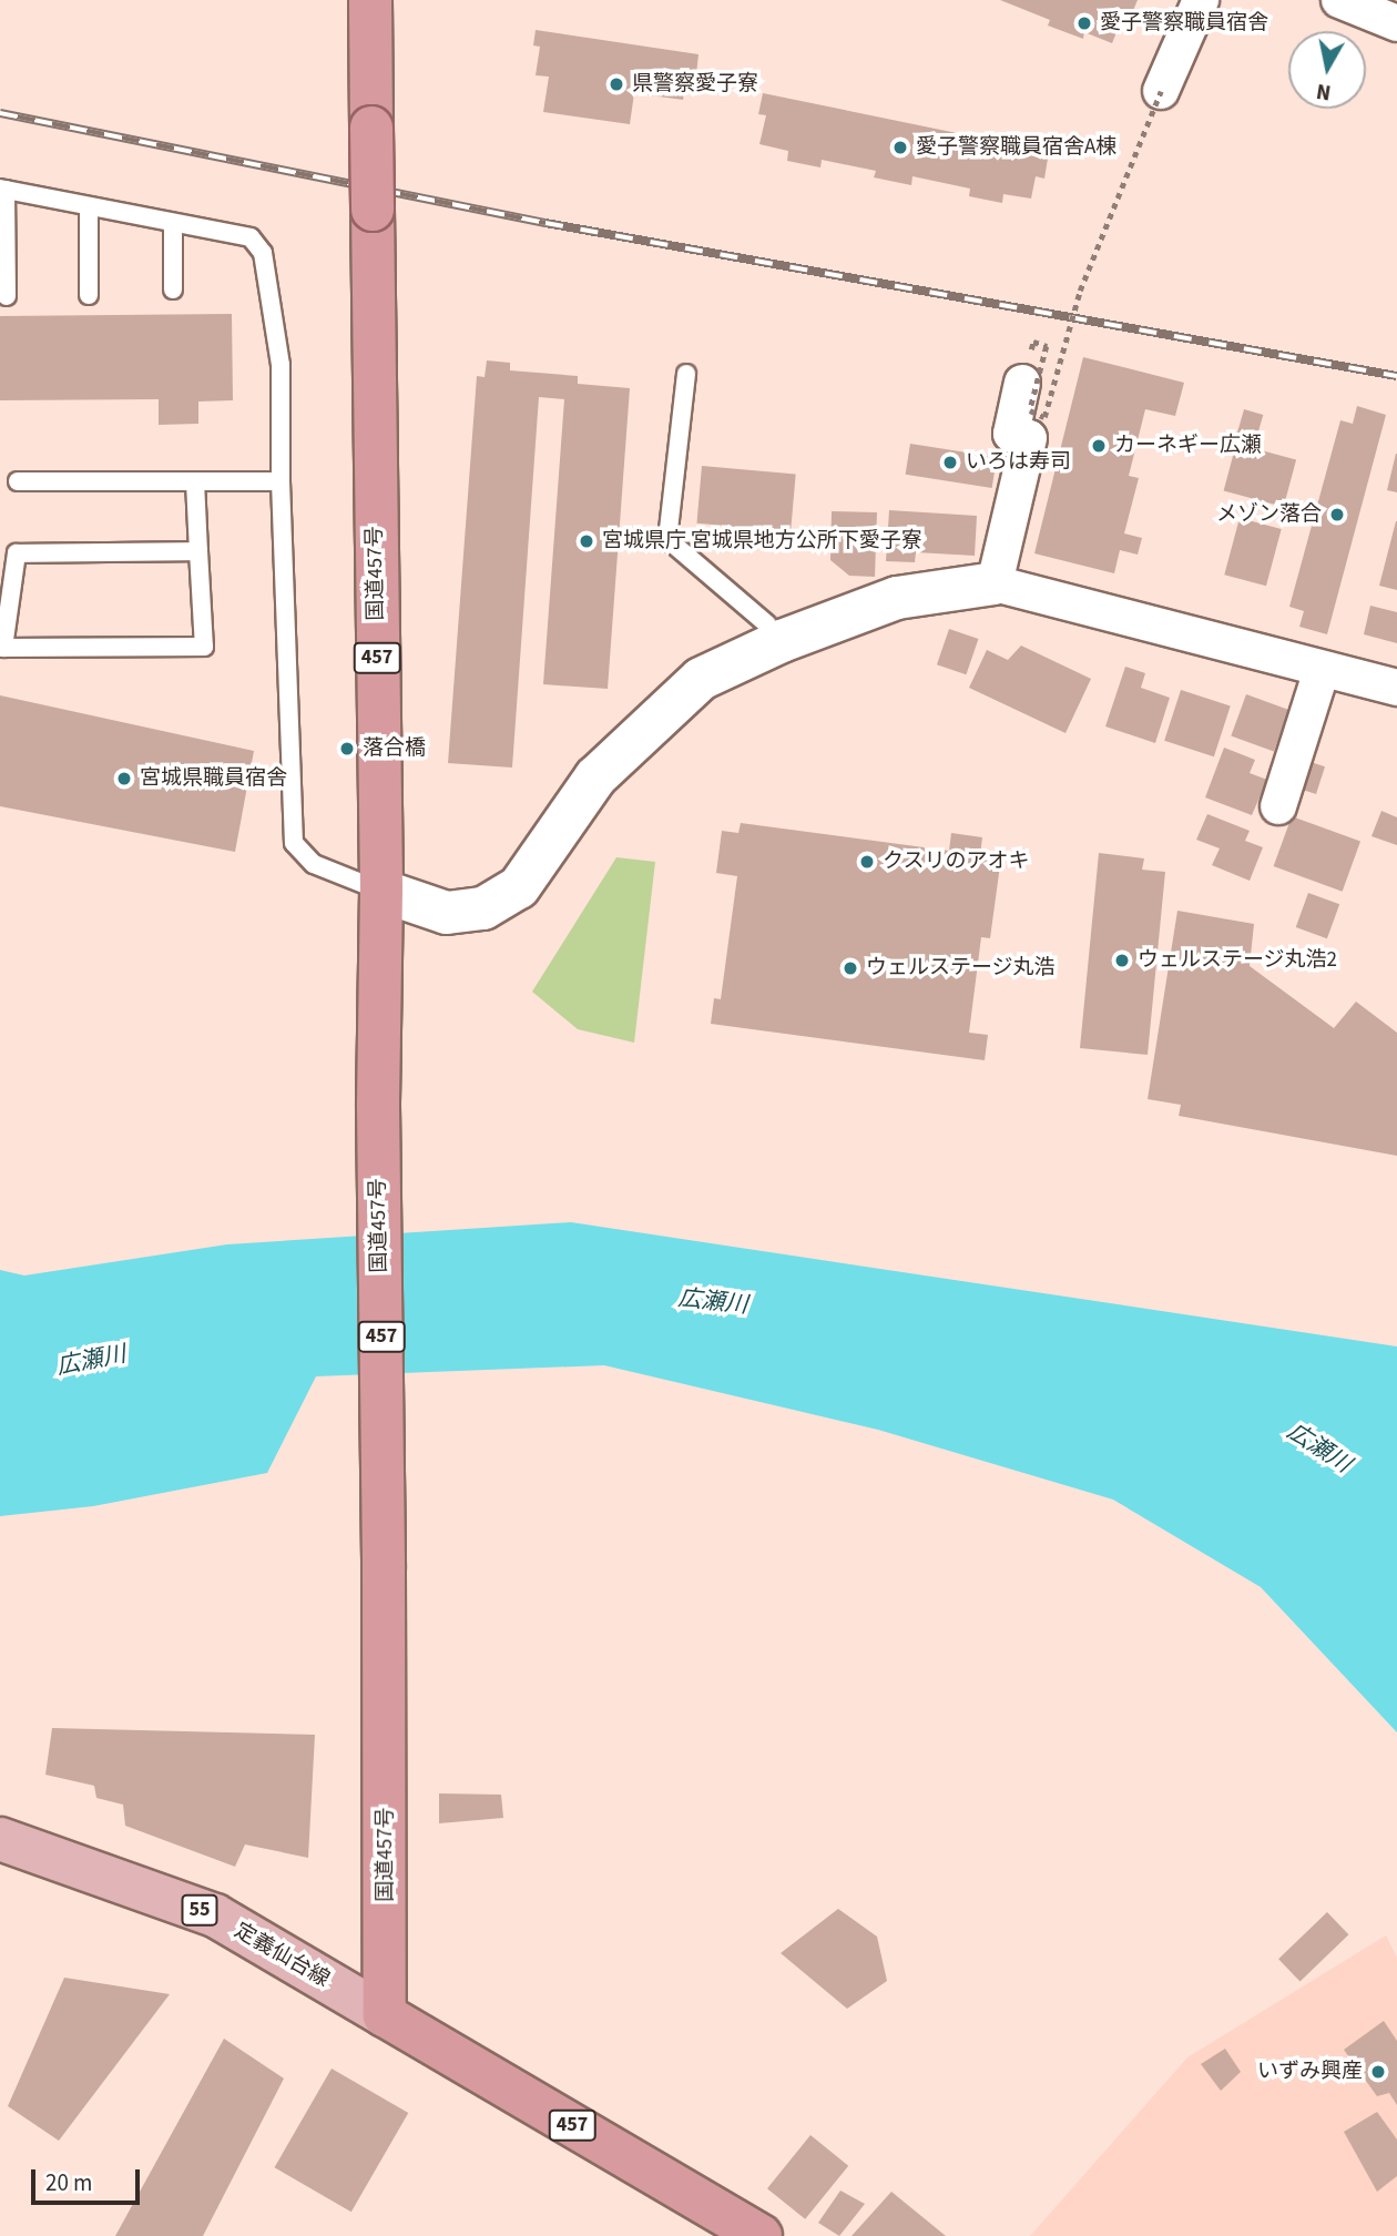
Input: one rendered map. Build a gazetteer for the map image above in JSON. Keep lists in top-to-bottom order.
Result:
{
  "streets": {
    "highway": ["国道457号", "457"],
    "main road": ["55", "定義仙台線"]
  },
  "crossings": [
    ["国道457号", "457"],
    ["国道457号", "定義仙台線"],
    ["457", "定義仙台線"]
  ],
  "water": ["広瀬川"],
  "places": [
    "愛子警察職員宿舎",
    "県警察愛子寮",
    "愛子警察職員宿舎A棟",
    "カーネギー広瀬",
    "いろは寿司",
    "メゾン落合",
    "宮城県庁 宮城県地方公所下愛子寮",
    "落合橋",
    "宮城県職員宿舎",
    "クスリのアオキ",
    "ウェルステージ丸浩2",
    "ウェルステージ丸浩",
    "いずみ興産"
  ],
  "scale_bar": "20 m",
  "north": "bottom"
}
